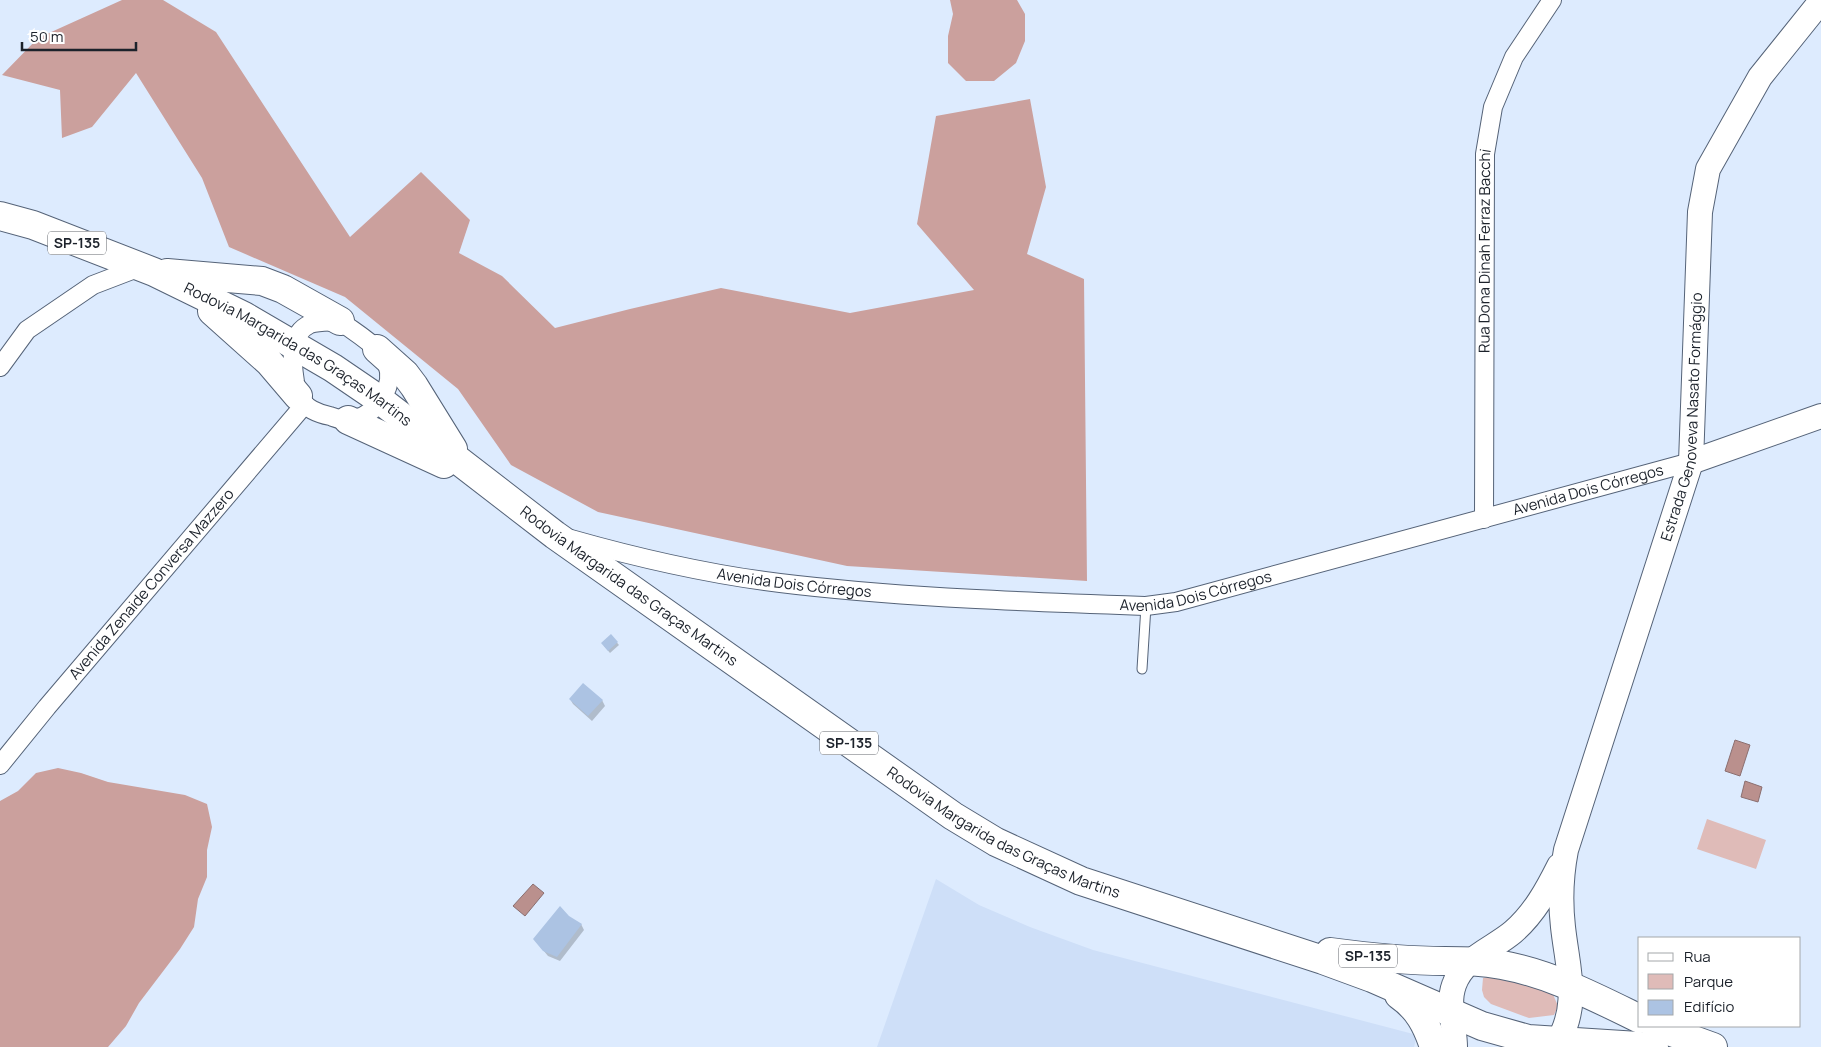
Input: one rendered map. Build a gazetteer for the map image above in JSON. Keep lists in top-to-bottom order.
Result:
{
  "streets": {
    "main road": ["SP-135", "Rodovia Margarida das Graças Martins"],
    "street": [
      "Rua Dona Dinah Ferraz Bacchi",
      "Estrada Genoveva Nasato Formággio",
      "Avenida Dois Córregos",
      "Avenida Zenaide Conversa Mazzero"
    ]
  },
  "crossings": [
    ["Rua Dona Dinah Ferraz Bacchi", "Avenida Dois Córregos"],
    ["Rodovia Margarida das Graças Martins", "Estrada Genoveva Nasato Formággio"],
    ["Rodovia Margarida das Graças Martins", "Avenida Dois Córregos"],
    ["Estrada Genoveva Nasato Formággio", "Avenida Dois Córregos"]
  ],
  "legend": ["Rua", "Parque", "Edifício"],
  "scale_bar": "50 m"
}
